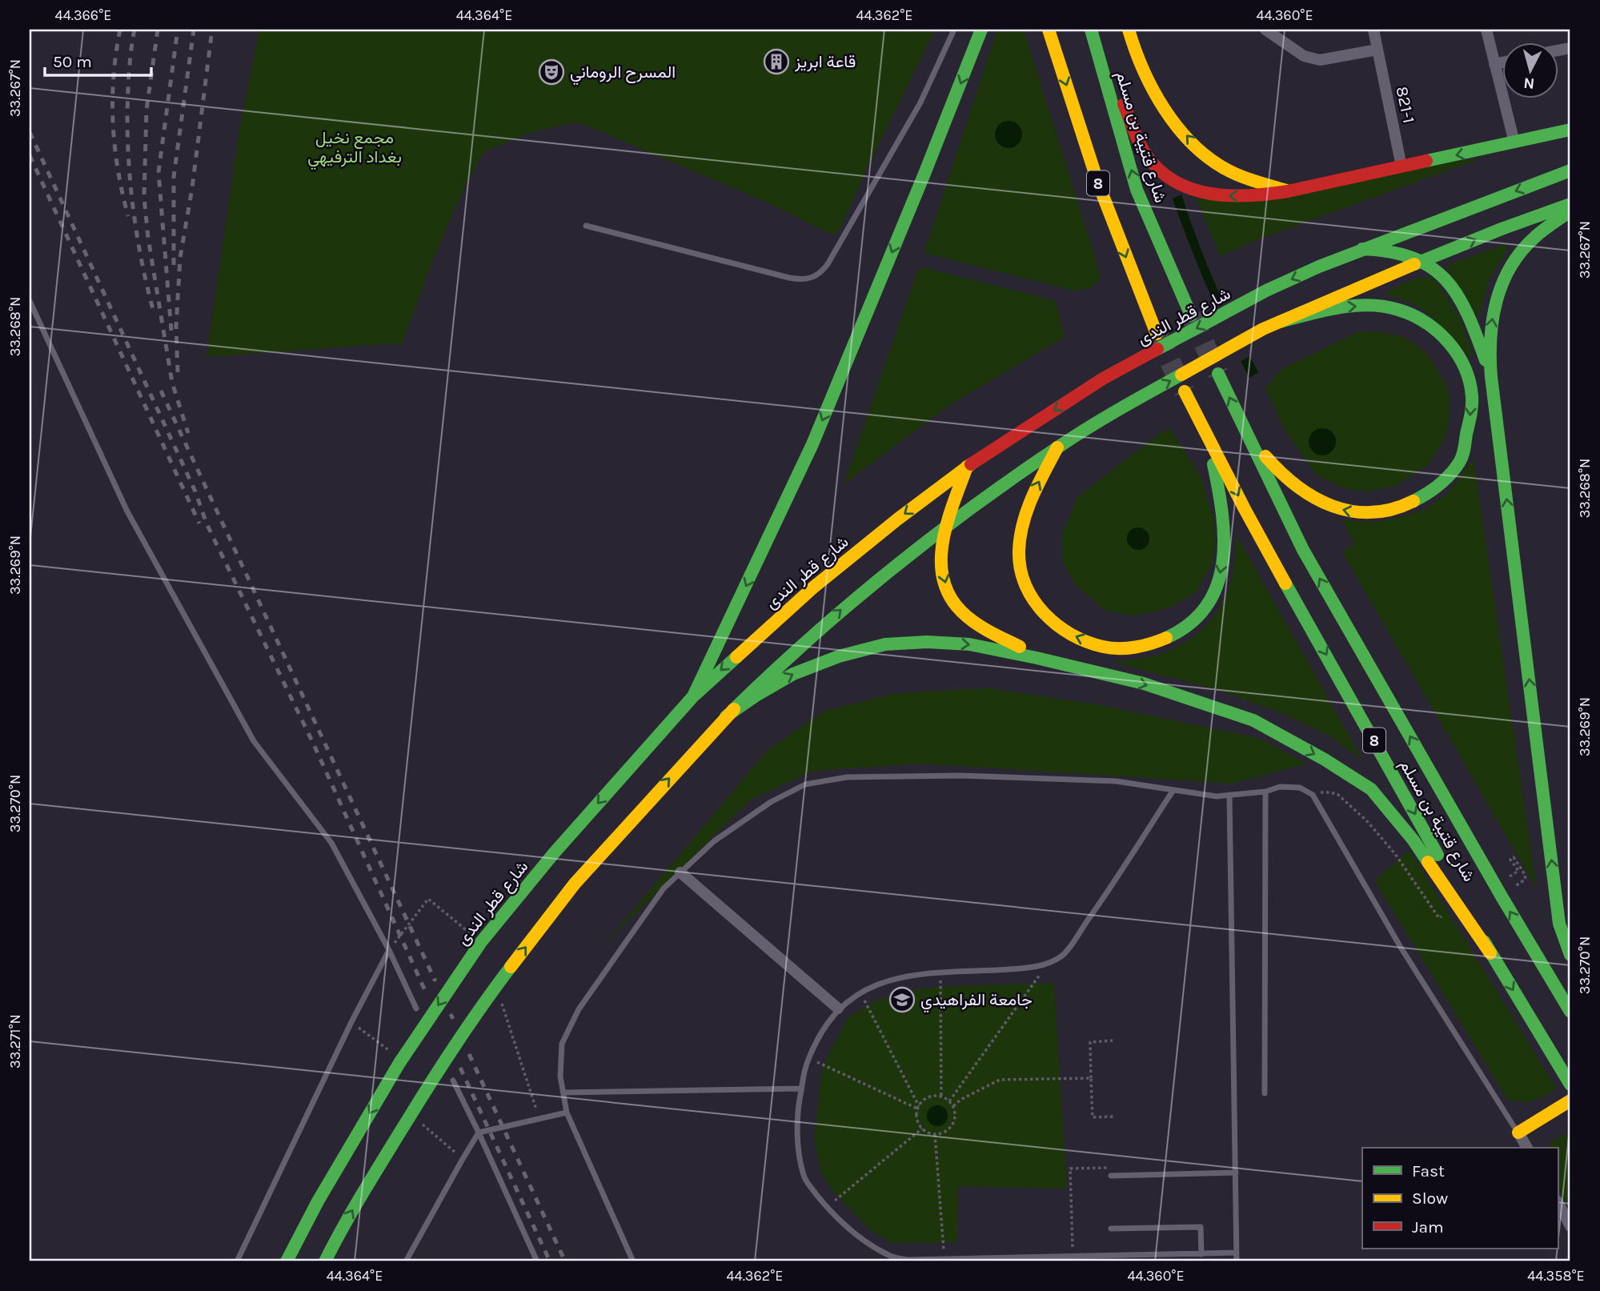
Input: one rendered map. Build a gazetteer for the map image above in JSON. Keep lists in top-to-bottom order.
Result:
{
  "streets": {
    "main road": ["شارع قتيبة بن مسلم", "8", "شارع قطر الندى"],
    "street": ["821-1"]
  },
  "parks": ["مجمع نخيل بغداد الترفيهي"],
  "places": {
    "building": ["قاعة ابريز"],
    "theatre": ["المسرح الروماني"],
    "school or university": ["جامعة الفراهيدي"]
  },
  "legend": ["Fast", "Slow", "Jam"],
  "scale_bar": "50 m",
  "north": "bottom",
  "coordinates": [
    "44.366°E",
    "44.364°E",
    "44.362°E",
    "44.360°E",
    "33.267°N",
    "33.268°N",
    "33.269°N",
    "33.270°N",
    "33.271°N",
    "44.358°E"
  ]
}
